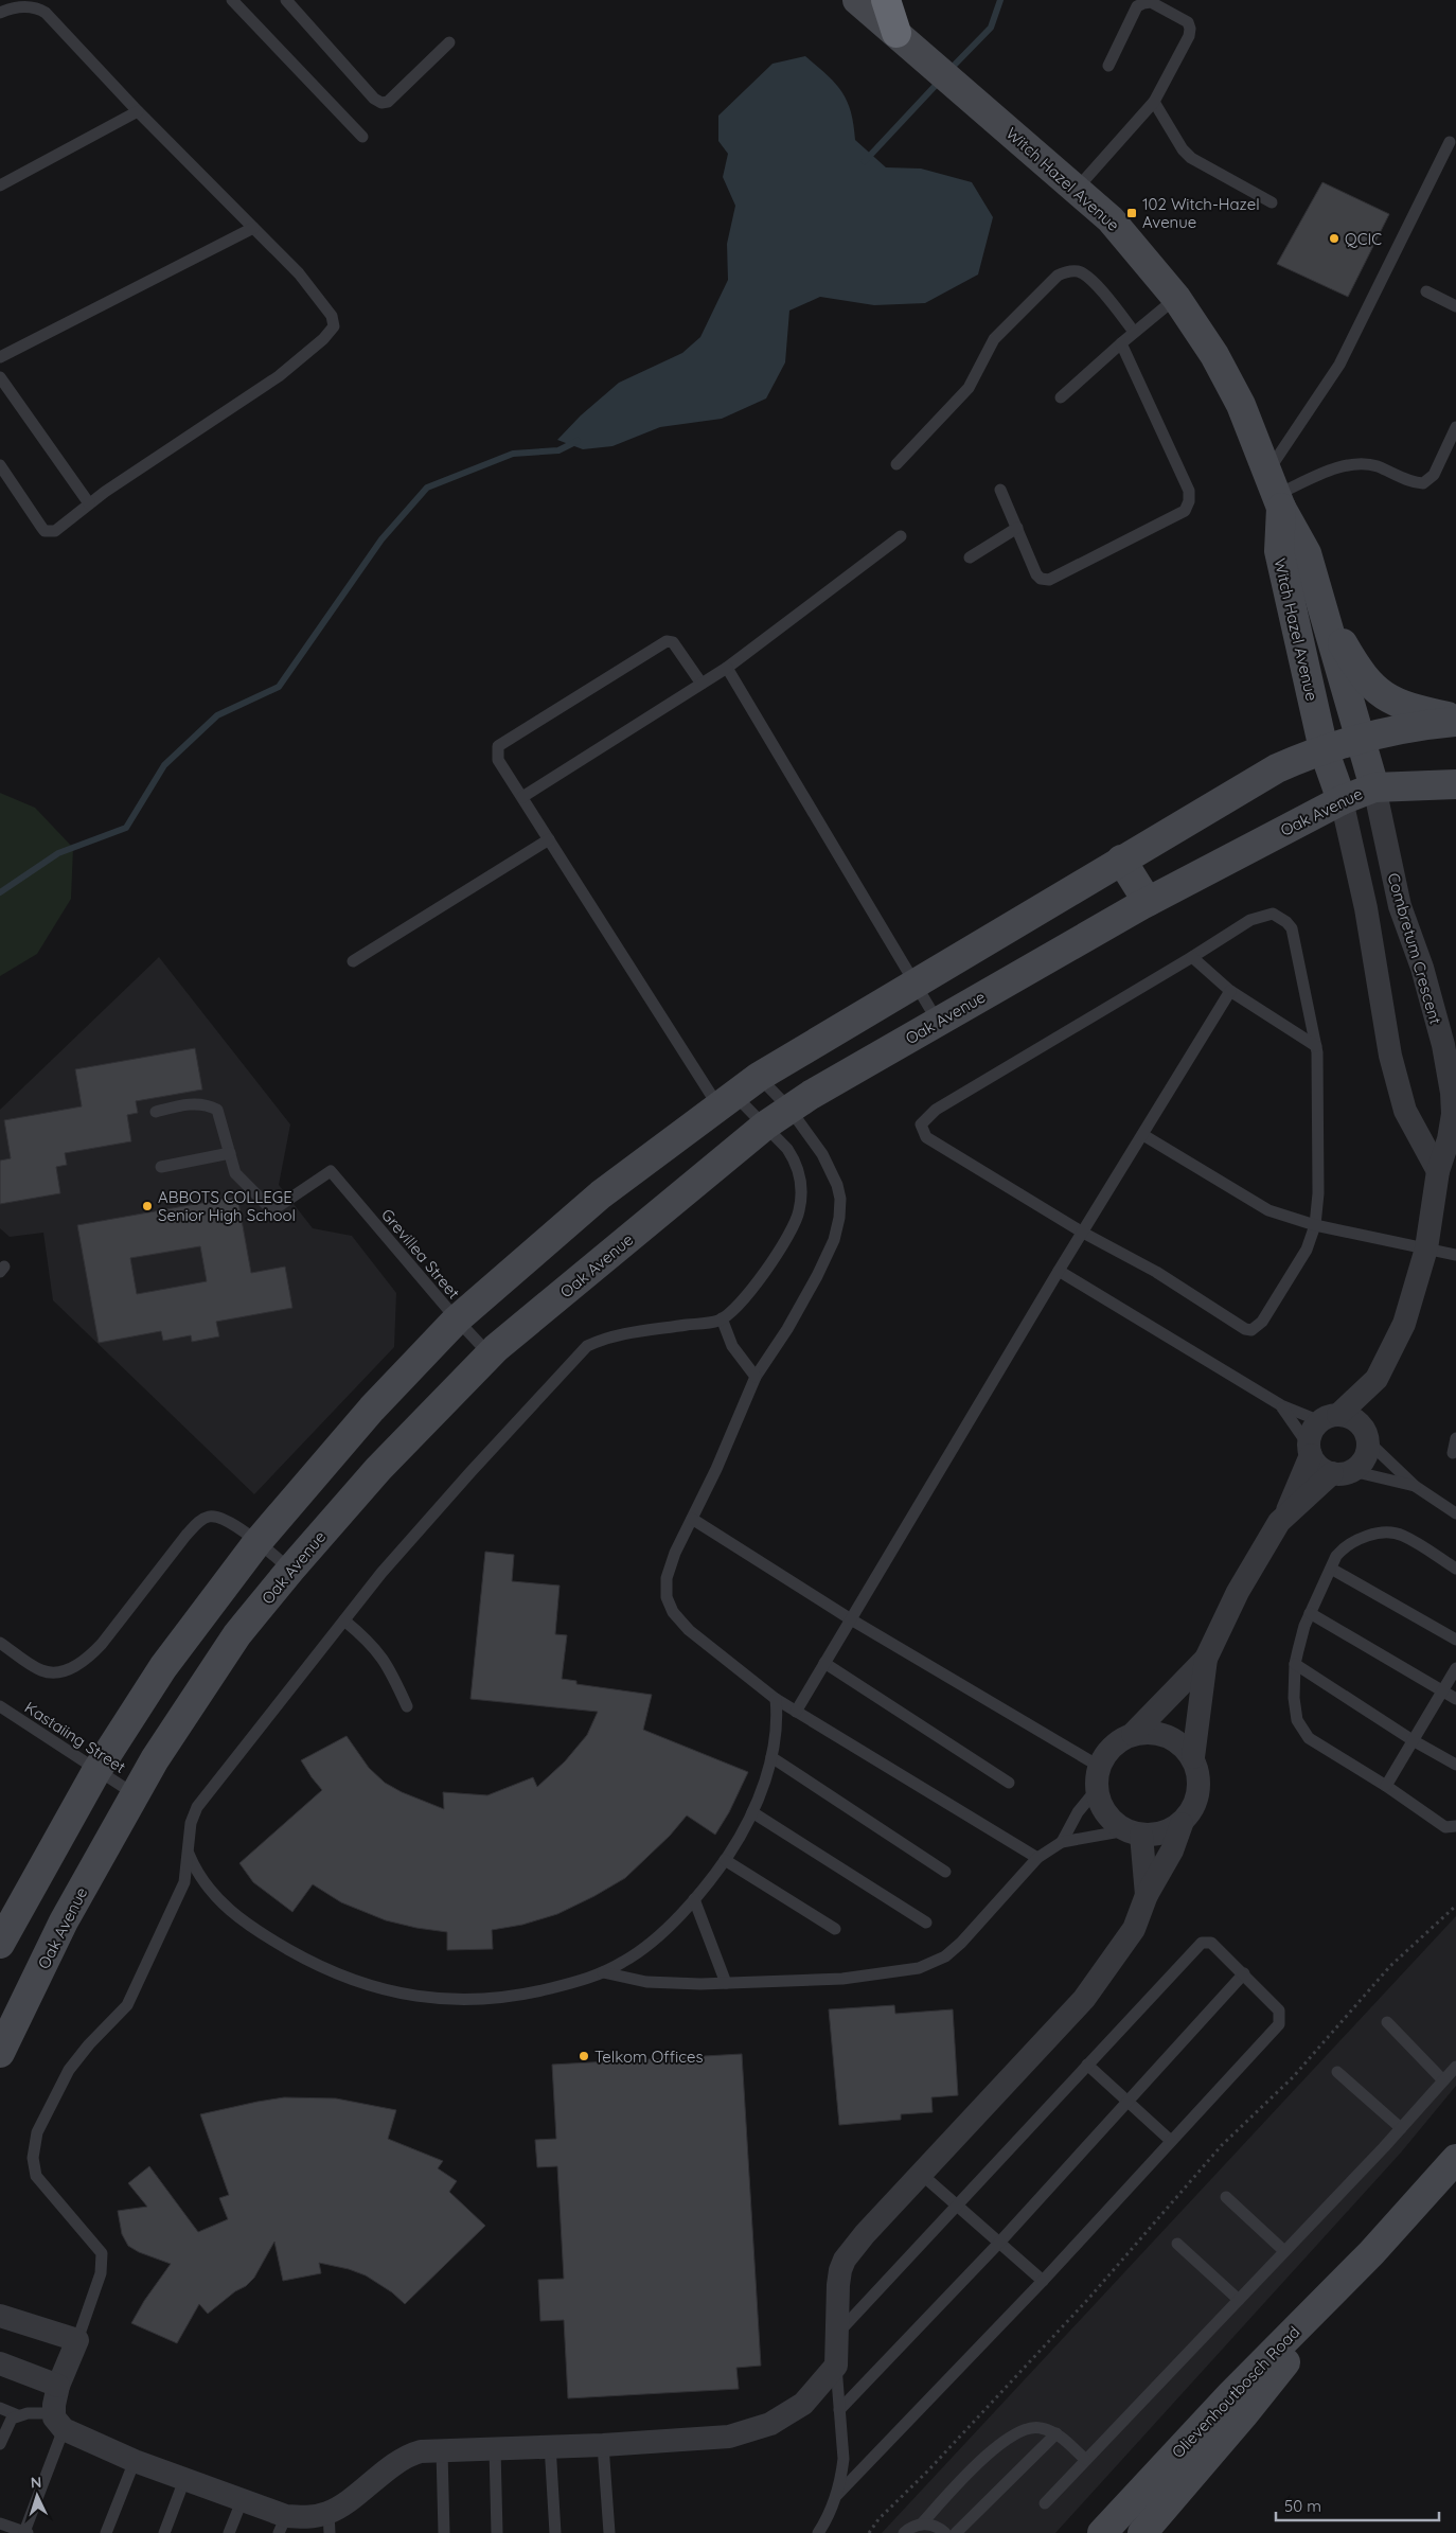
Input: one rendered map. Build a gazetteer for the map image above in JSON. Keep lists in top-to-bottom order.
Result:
{
  "streets": {
    "street": [
      "Witch Hazel Avenue",
      "Oak Avenue",
      "Combretum Crescent",
      "Olievenhoutbosch Road"
    ],
    "lane": ["Grevillea Street", "Kastaiing Street"]
  },
  "crossings": [
    ["Witch Hazel Avenue", "Oak Avenue"],
    ["Witch Hazel Avenue", "Combretum Crescent"],
    ["Oak Avenue", "Combretum Crescent"],
    ["Oak Avenue", "Grevillea Street"],
    ["Oak Avenue", "Kastaiing Street"]
  ],
  "places": {
    "transit": ["102 Witch-Hazel Avenue"],
    "other": ["QCIC", "ABBOTS COLLEGE Senior High School", "Telkom Offices"]
  },
  "scale_bar": "50 m",
  "north": "top"
}
